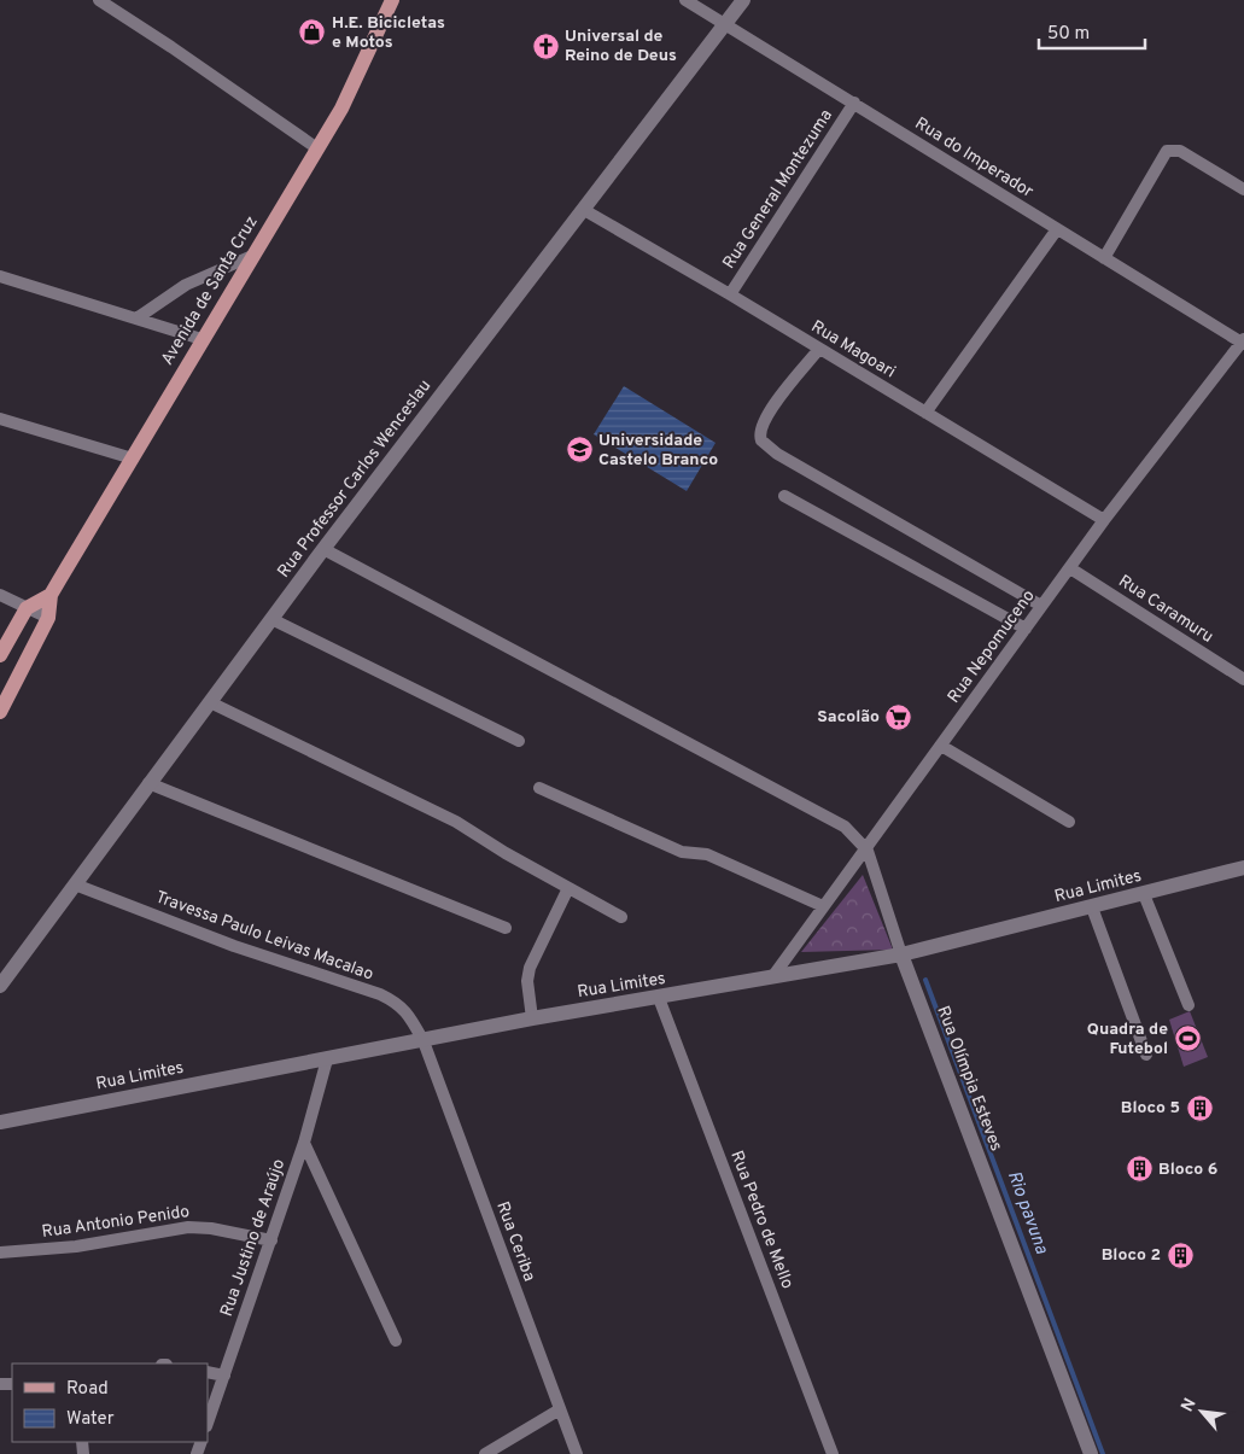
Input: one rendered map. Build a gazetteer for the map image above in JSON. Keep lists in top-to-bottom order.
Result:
{
  "streets": {
    "main road": ["Avenida de Santa Cruz"],
    "street": [
      "Rua do Imperador",
      "Rua General Montezuma",
      "Rua Magoari",
      "Rua Professor Carlos Wenceslau",
      "Rua Caramuru",
      "Rua Nepomuceno",
      "Rua Limites",
      "Travessa Paulo Leivas Macalao",
      "Rua Olímpia Esteves",
      "Rua Pedro de Mello",
      "Rua Antonio Penido",
      "Rua Justino de Araújo",
      "Rua Ceriba"
    ]
  },
  "crossings": [
    ["Rua do Imperador", "Rua General Montezuma"],
    ["Rua do Imperador", "Rua Professor Carlos Wenceslau"],
    ["Rua do Imperador", "Rua Nepomuceno"],
    ["Rua General Montezuma", "Rua Magoari"],
    ["Rua Magoari", "Rua Professor Carlos Wenceslau"],
    ["Rua Magoari", "Rua Nepomuceno"],
    ["Rua Professor Carlos Wenceslau", "Travessa Paulo Leivas Macalao"],
    ["Rua Caramuru", "Rua Nepomuceno"],
    ["Rua Nepomuceno", "Rua Limites"],
    ["Rua Nepomuceno", "Rua Olímpia Esteves"],
    ["Rua Limites", "Travessa Paulo Leivas Macalao"],
    ["Rua Limites", "Rua Olímpia Esteves"],
    ["Rua Limites", "Rua Pedro de Mello"],
    ["Rua Limites", "Rua Justino de Araújo"],
    ["Rua Limites", "Rua Ceriba"],
    ["Travessa Paulo Leivas Macalao", "Rua Ceriba"],
    ["Rua Antonio Penido", "Rua Justino de Araújo"]
  ],
  "water": ["Rio pavuna"],
  "places": {
    "shop": ["H.E. Bicicletas e Motos"],
    "church": ["Universal de Reino de Deus"],
    "school or university": ["Universidade Castelo Branco"],
    "supermarket": ["Sacolão"],
    "sports": ["Quadra de Futebol"],
    "building": ["Bloco 5", "Bloco 6", "Bloco 2"]
  },
  "legend": ["Road", "Water"],
  "scale_bar": "50 m",
  "north": "top left"
}
